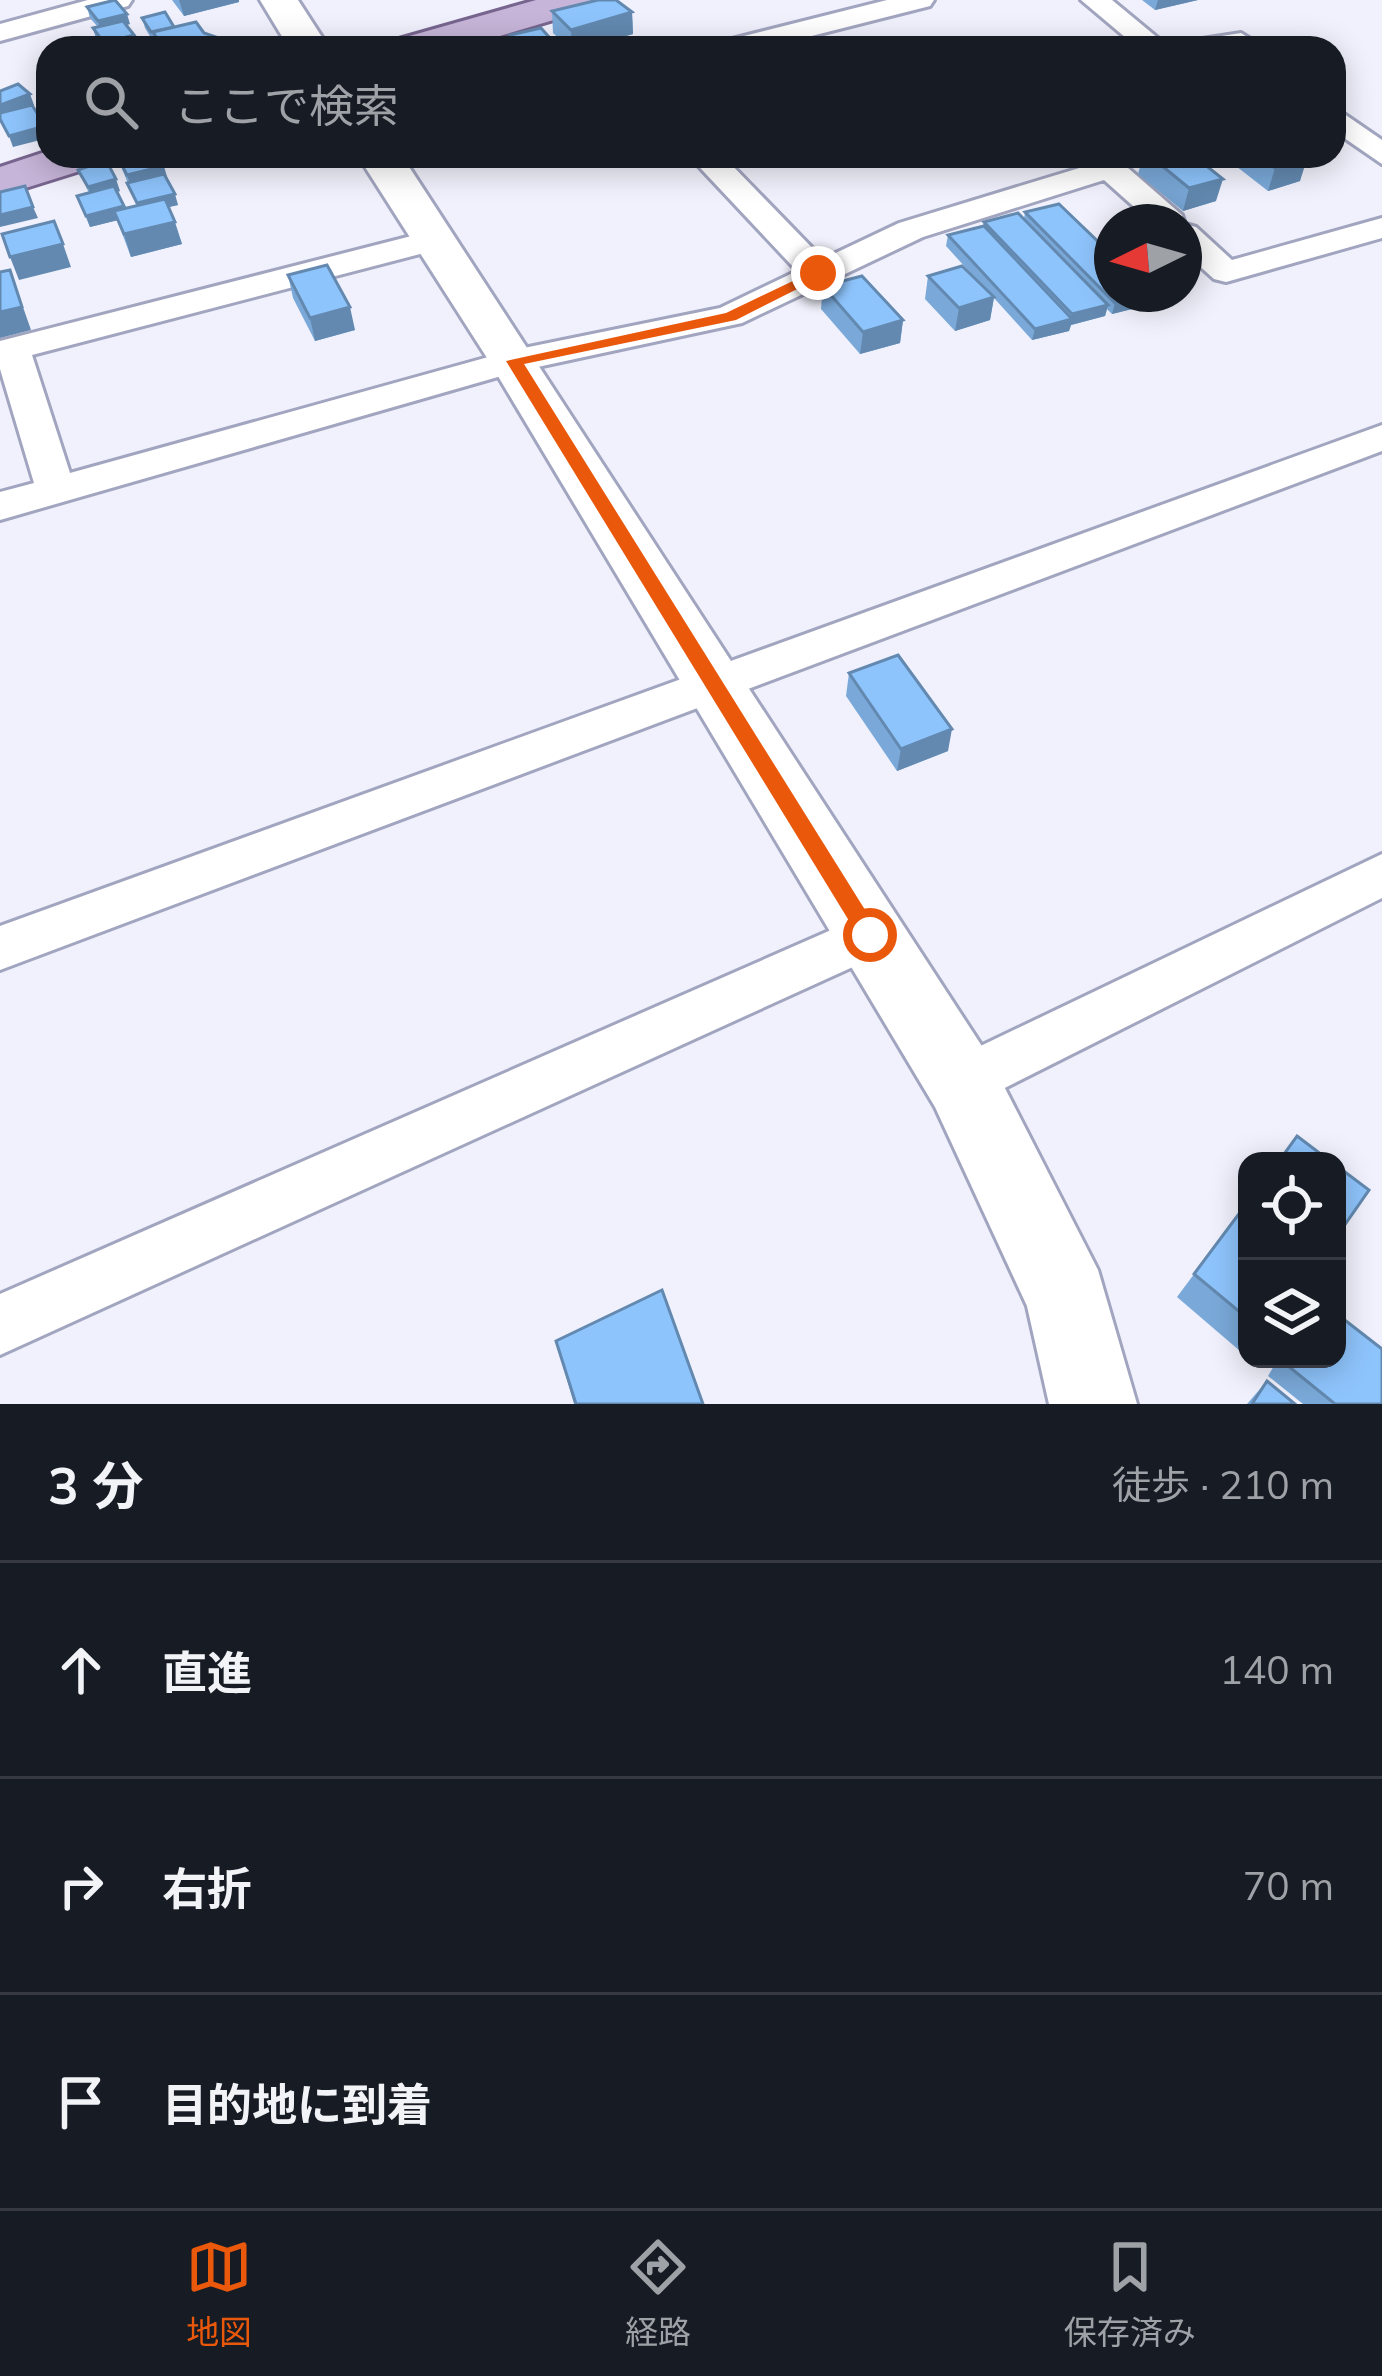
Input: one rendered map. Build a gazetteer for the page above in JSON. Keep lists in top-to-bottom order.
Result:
{
  "north": "left",
  "page": {
    "search": "ここで検索",
    "heading": ["3 分", "徒歩 · 210 m"],
    "list": [
      ["直進", "140 m"],
      ["右折", "70 m"],
      "目的地に到着"
    ],
    "nav": ["地図", "経路", "保存済み"]
  }
}
